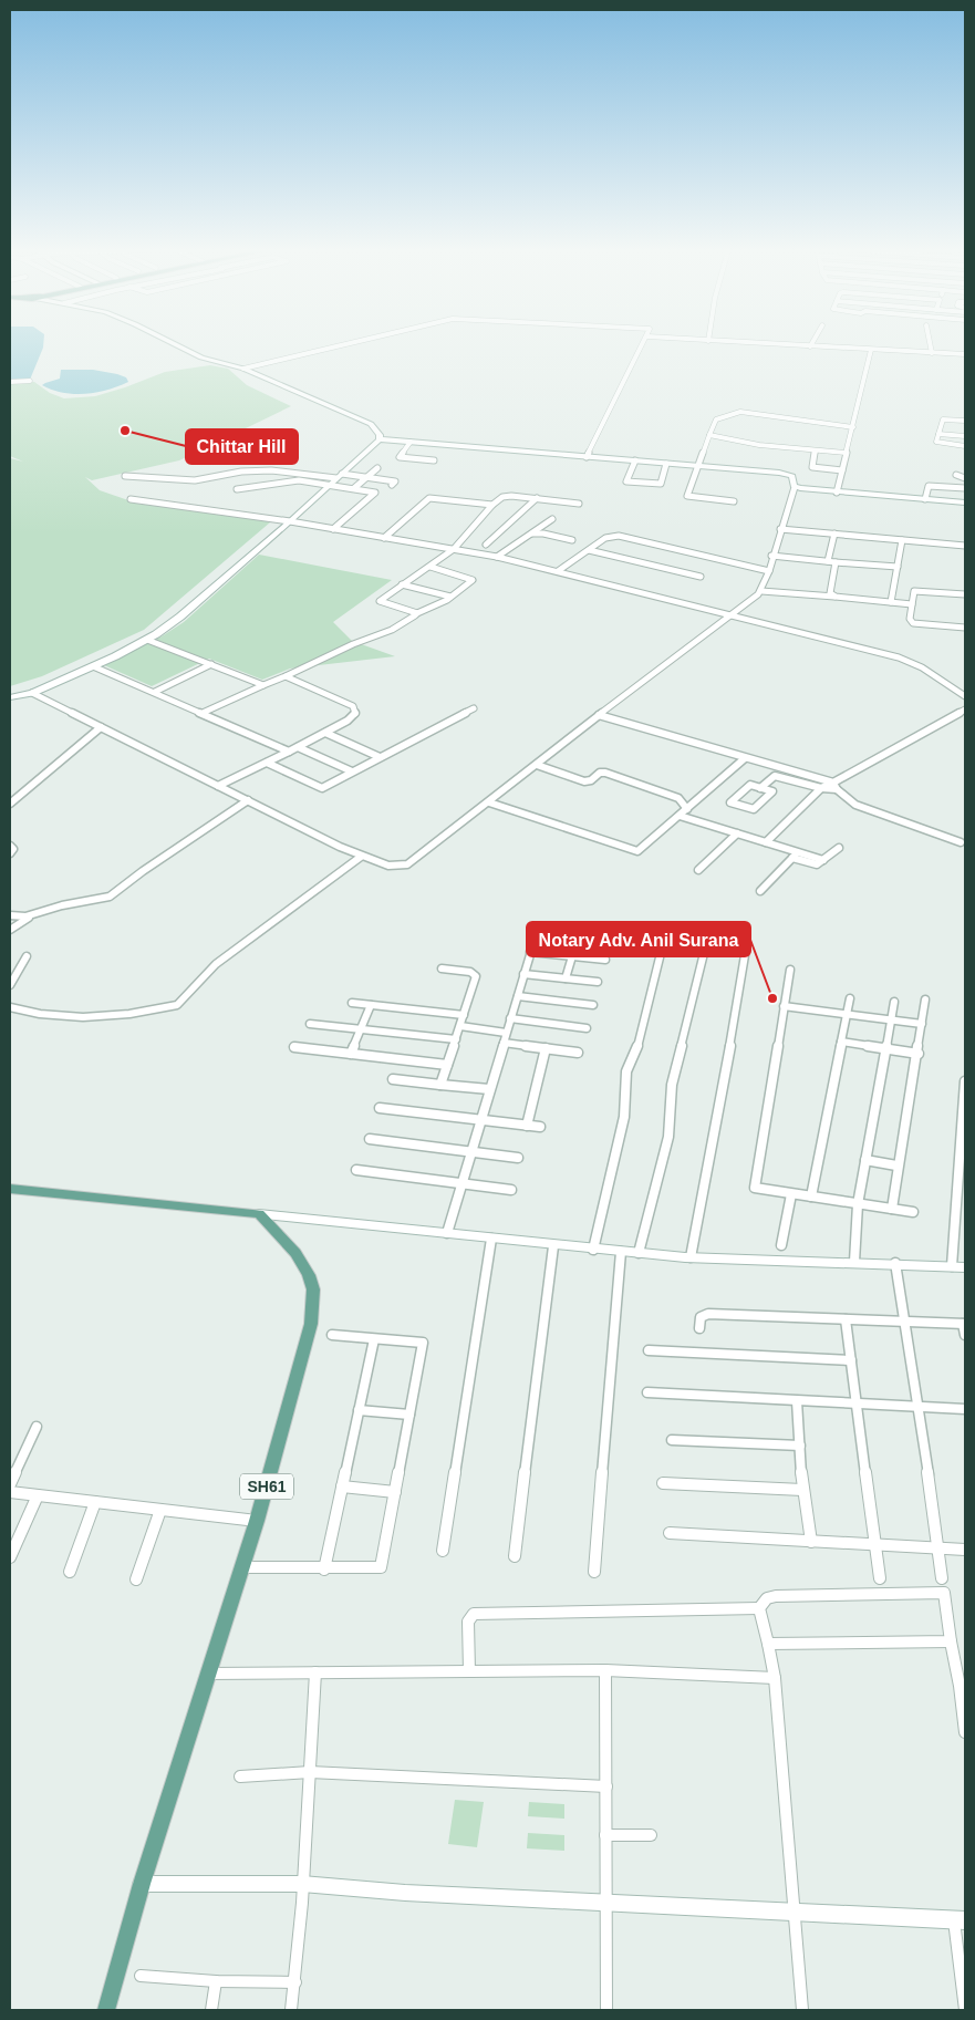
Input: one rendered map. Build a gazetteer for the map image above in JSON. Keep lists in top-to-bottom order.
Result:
{
  "streets": {
    "main road": ["SH61"]
  },
  "places": ["Chittar Hill", "Notary Adv. Anil Surana"]
}
